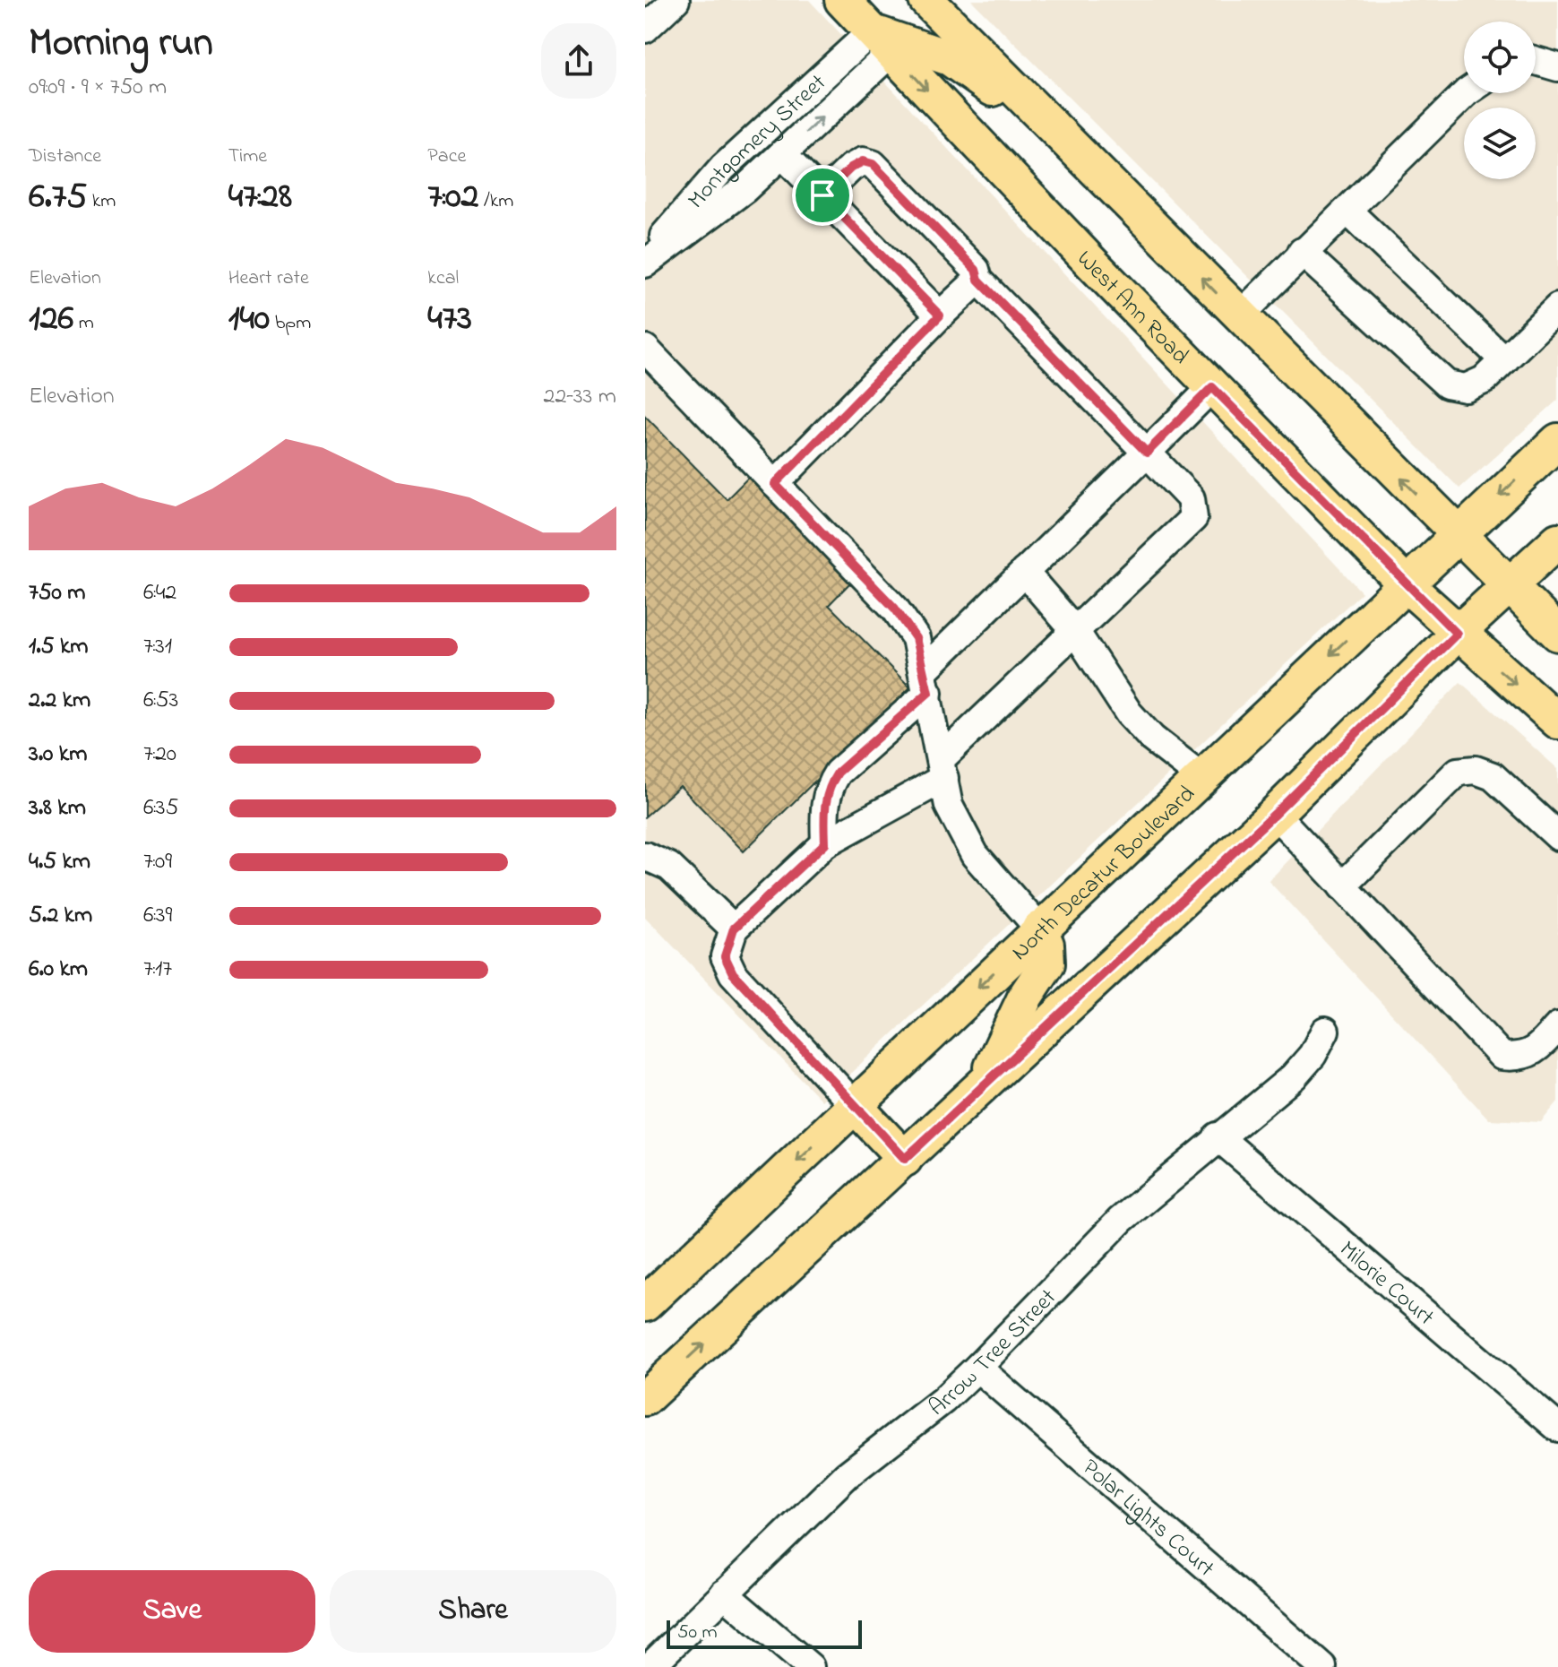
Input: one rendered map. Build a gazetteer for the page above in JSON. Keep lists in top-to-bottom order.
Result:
{
  "streets": {
    "main road": ["West Ann Road", "North Decatur Boulevard"],
    "street": [
      "Montgomery Street",
      "Milorie Court",
      "Arrow Tree Street",
      "Polar Lights Court"
    ]
  },
  "crossings": [
    ["Montgomery Street", "West Ann Road"],
    ["West Ann Road", "North Decatur Boulevard"],
    ["Milorie Court", "Arrow Tree Street"],
    ["Arrow Tree Street", "Polar Lights Court"]
  ],
  "scale_bar": "50 m",
  "page": {
    "heading": ["Morning run", "09:09 · 9 × 750 m"],
    "stats": [
      ["Distance", "6.75 km"],
      ["Time", "47:28"],
      ["Pace", "7:02 /km"],
      ["Elevation", "126 m"],
      ["Heart rate", "140 bpm"],
      ["kcal", "473"]
    ],
    "chart": ["Elevation", "22–33 m"],
    "list": [
      {
        "name": "750 m",
        "note": "6:42"
      },
      {
        "name": "1.5 km",
        "note": "7:31"
      },
      {
        "name": "2.2 km",
        "note": "6:53"
      },
      {
        "name": "3.0 km",
        "note": "7:20"
      },
      {
        "name": "3.8 km",
        "note": "6:35"
      },
      {
        "name": "4.5 km",
        "note": "7:09"
      },
      {
        "name": "5.2 km",
        "note": "6:39"
      },
      {
        "name": "6.0 km",
        "note": "7:17"
      }
    ],
    "buttons": ["Save", "Share"],
    "scale": "50 m"
  }
}
